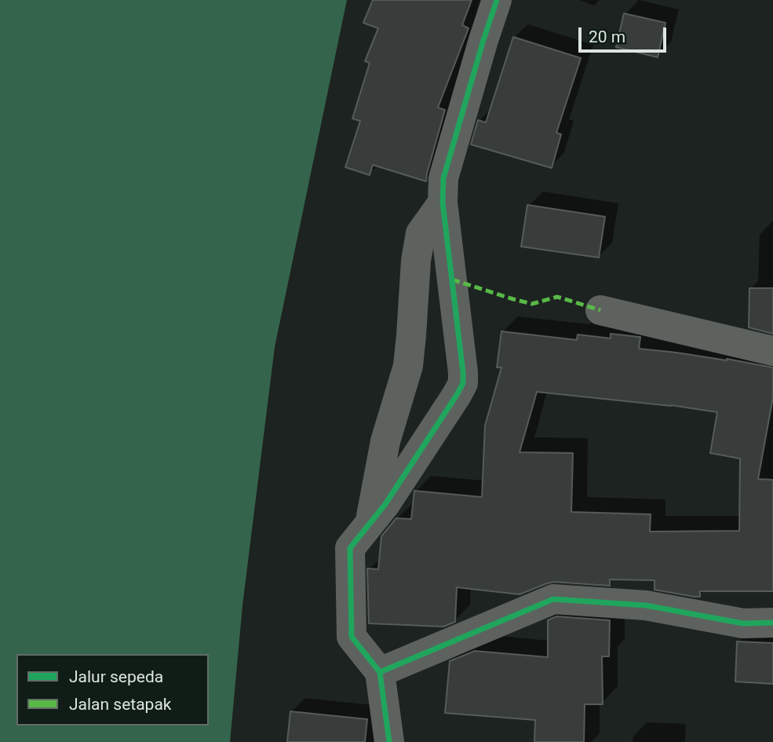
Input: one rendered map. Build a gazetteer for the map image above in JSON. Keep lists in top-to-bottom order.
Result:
{
  "legend": ["Jalur sepeda", "Jalan setapak"],
  "scale_bar": "20 m"
}
